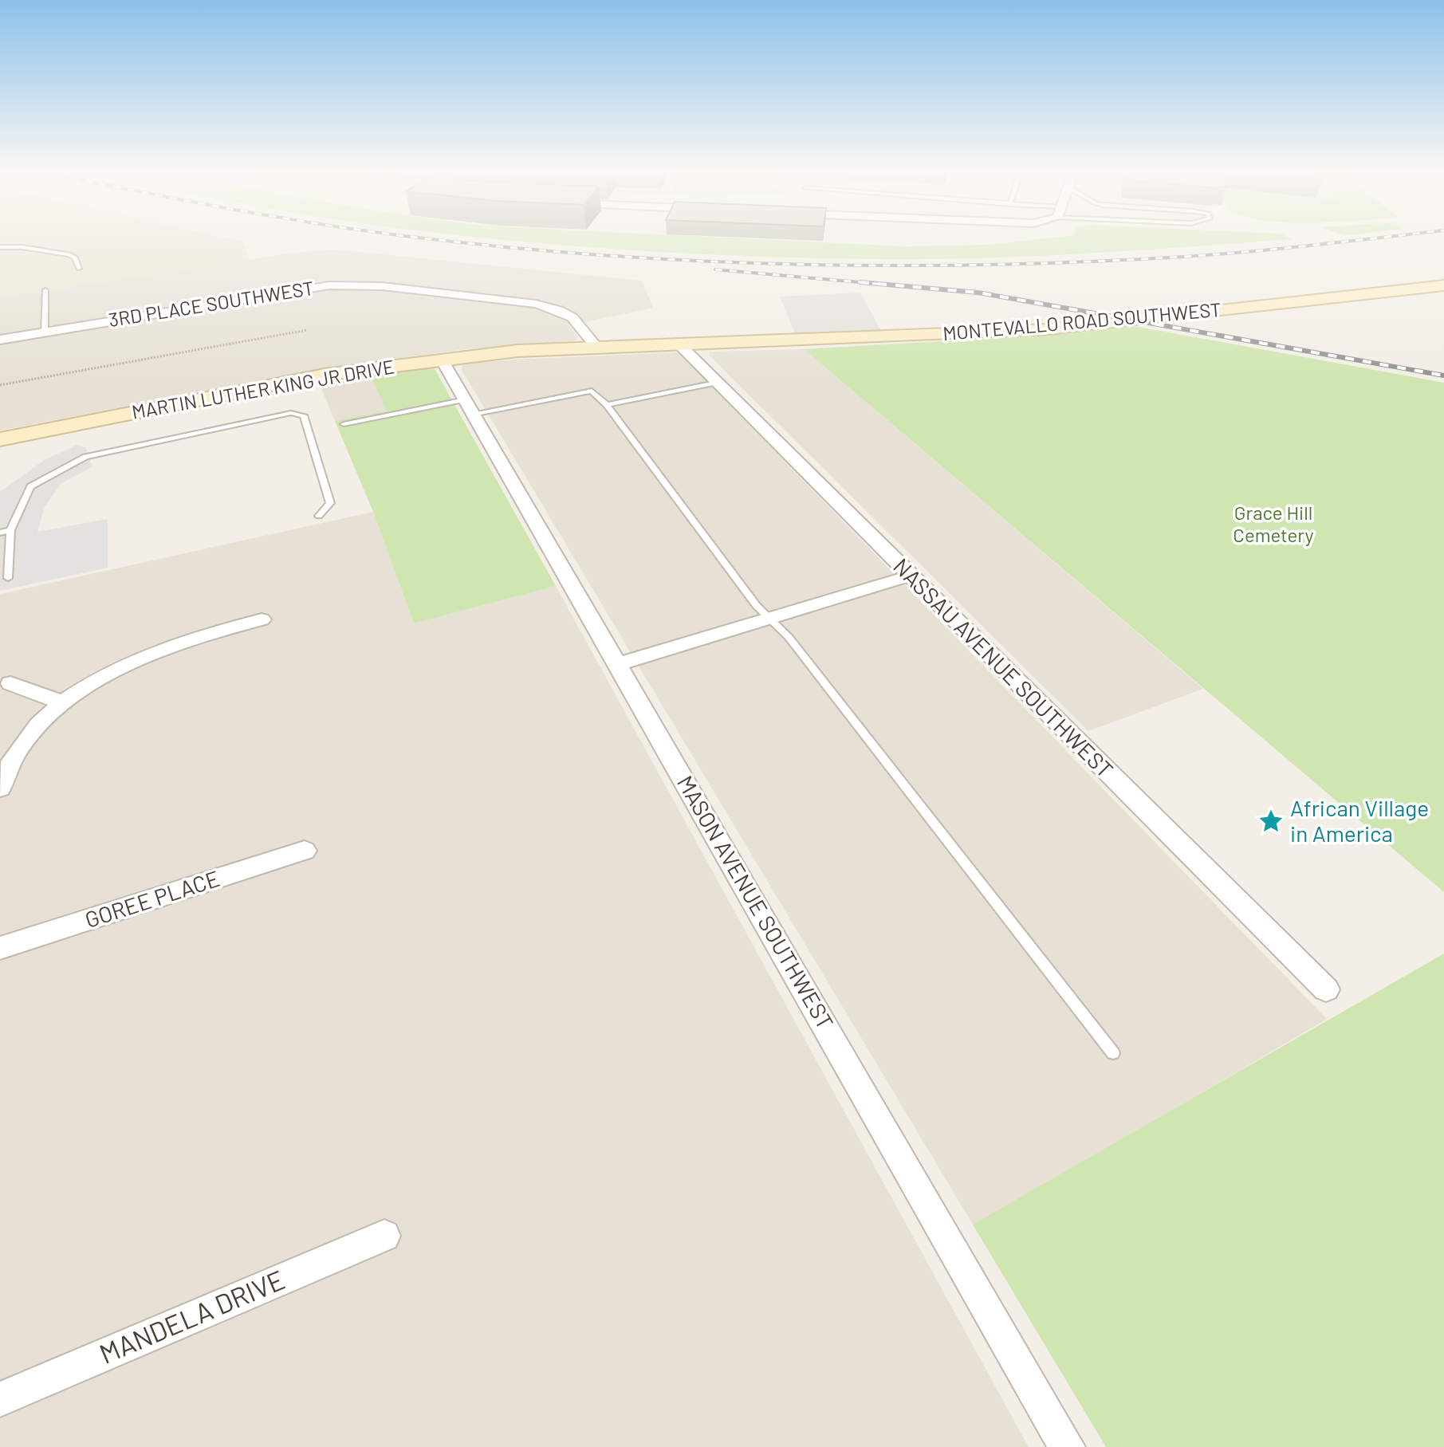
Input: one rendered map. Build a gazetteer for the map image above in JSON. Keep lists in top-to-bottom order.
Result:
{
  "streets": {
    "main road": ["MONTEVALLO ROAD SOUTHWEST", "MARTIN LUTHER KING JR DRIVE"],
    "street": [
      "3RD PLACE SOUTHWEST",
      "NASSAU AVENUE SOUTHWEST",
      "GOREE PLACE",
      "MASON AVENUE SOUTHWEST",
      "MANDELA DRIVE"
    ]
  },
  "crossings": [
    ["3RD PLACE SOUTHWEST", "MARTIN LUTHER KING JR DRIVE"],
    ["MONTEVALLO ROAD SOUTHWEST", "MARTIN LUTHER KING JR DRIVE"],
    ["MONTEVALLO ROAD SOUTHWEST", "NASSAU AVENUE SOUTHWEST"],
    ["MARTIN LUTHER KING JR DRIVE", "NASSAU AVENUE SOUTHWEST"],
    ["MARTIN LUTHER KING JR DRIVE", "MASON AVENUE SOUTHWEST"]
  ],
  "parks": ["Grace Hill Cemetery"],
  "places": {
    "place": ["African Village in America"]
  }
}
